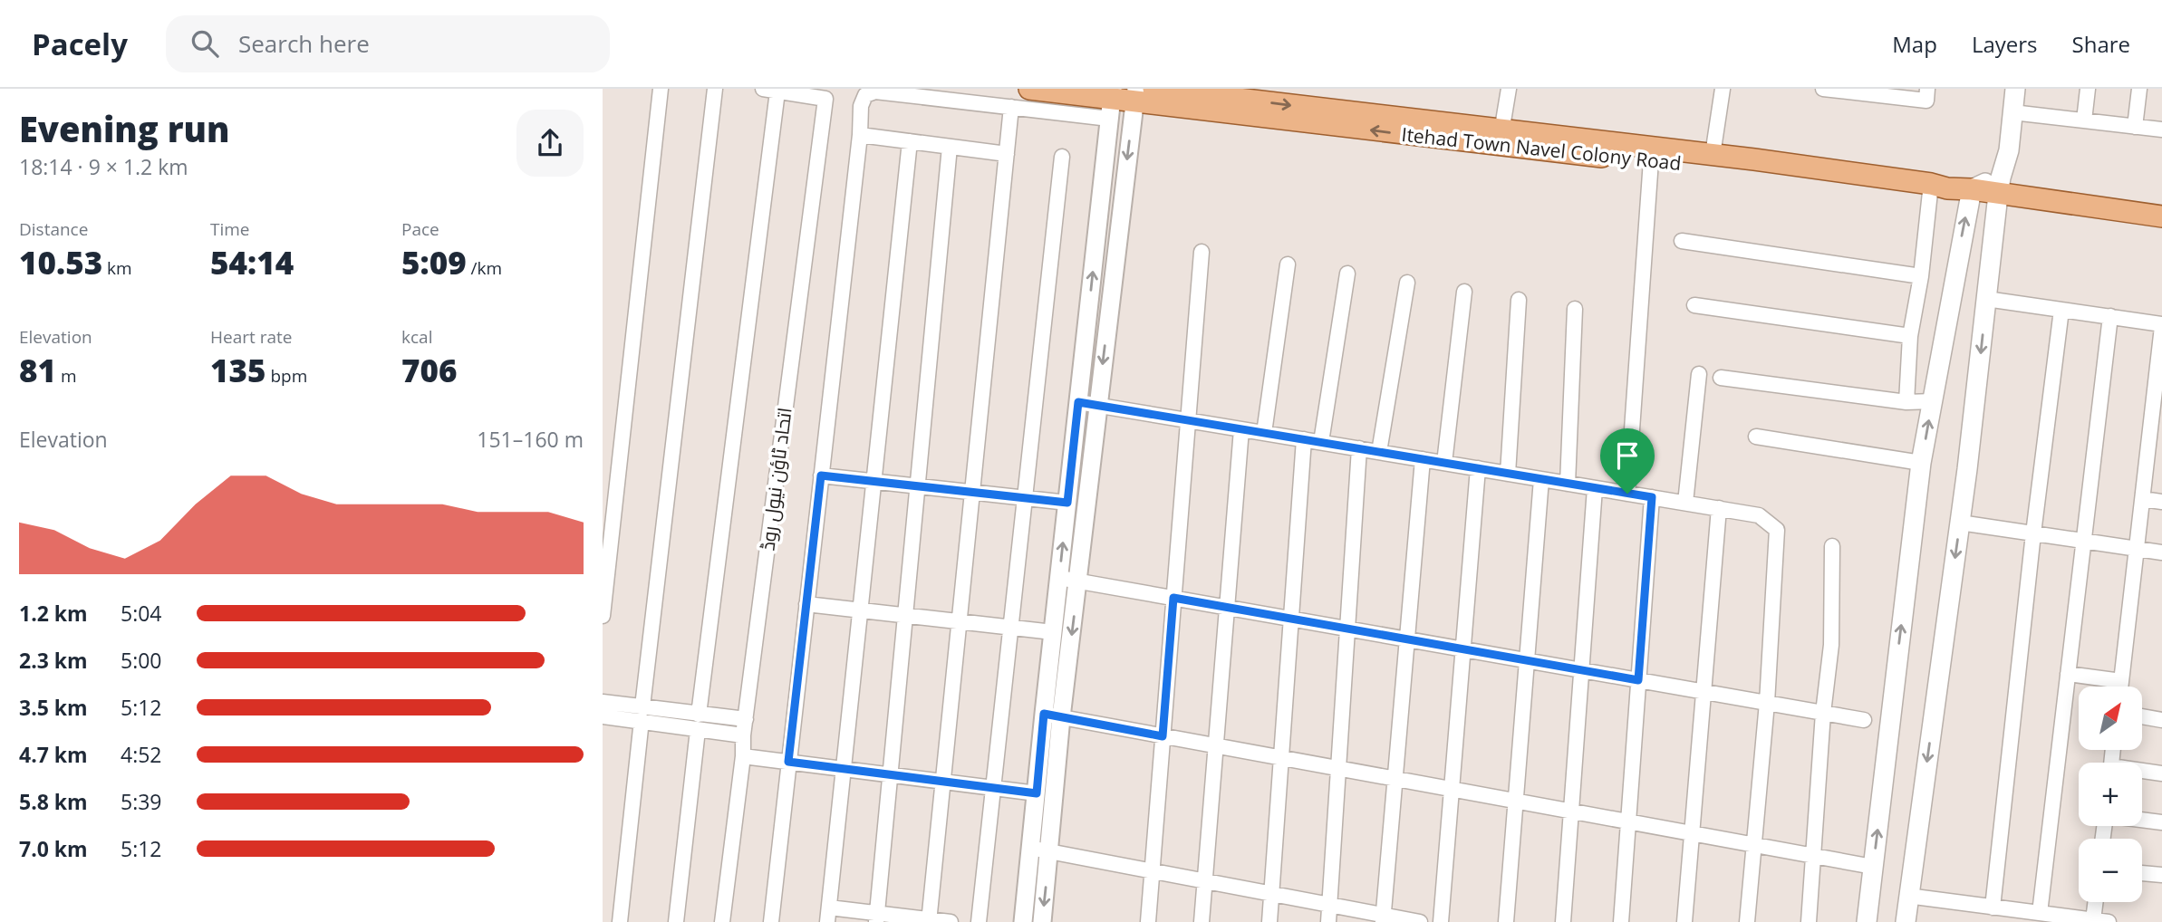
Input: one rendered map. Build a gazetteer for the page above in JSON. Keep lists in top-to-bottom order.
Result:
{
  "streets": {
    "main road": ["Itehad Town Navel Colony Road"],
    "street": ["اتحاد ٹاؤن نیول روڈ"]
  },
  "north": "top right",
  "page": {
    "header": "Pacely",
    "search": "Search here",
    "nav": ["Map", "Layers", "Share"],
    "heading": ["Evening run", "18:14 · 9 × 1.2 km"],
    "stats": [
      ["Distance", "10.53 km"],
      ["Time", "54:14"],
      ["Pace", "5:09 /km"],
      ["Elevation", "81 m"],
      ["Heart rate", "135 bpm"],
      ["kcal", "706"]
    ],
    "chart": ["Elevation", "151–160 m"],
    "list": [
      {
        "name": "1.2 km",
        "note": "5:04"
      },
      {
        "name": "2.3 km",
        "note": "5:00"
      },
      {
        "name": "3.5 km",
        "note": "5:12"
      },
      {
        "name": "4.7 km",
        "note": "4:52"
      },
      {
        "name": "5.8 km",
        "note": "5:39"
      },
      {
        "name": "7.0 km",
        "note": "5:12"
      }
    ],
    "map_buttons": ["+", "−"]
  }
}
